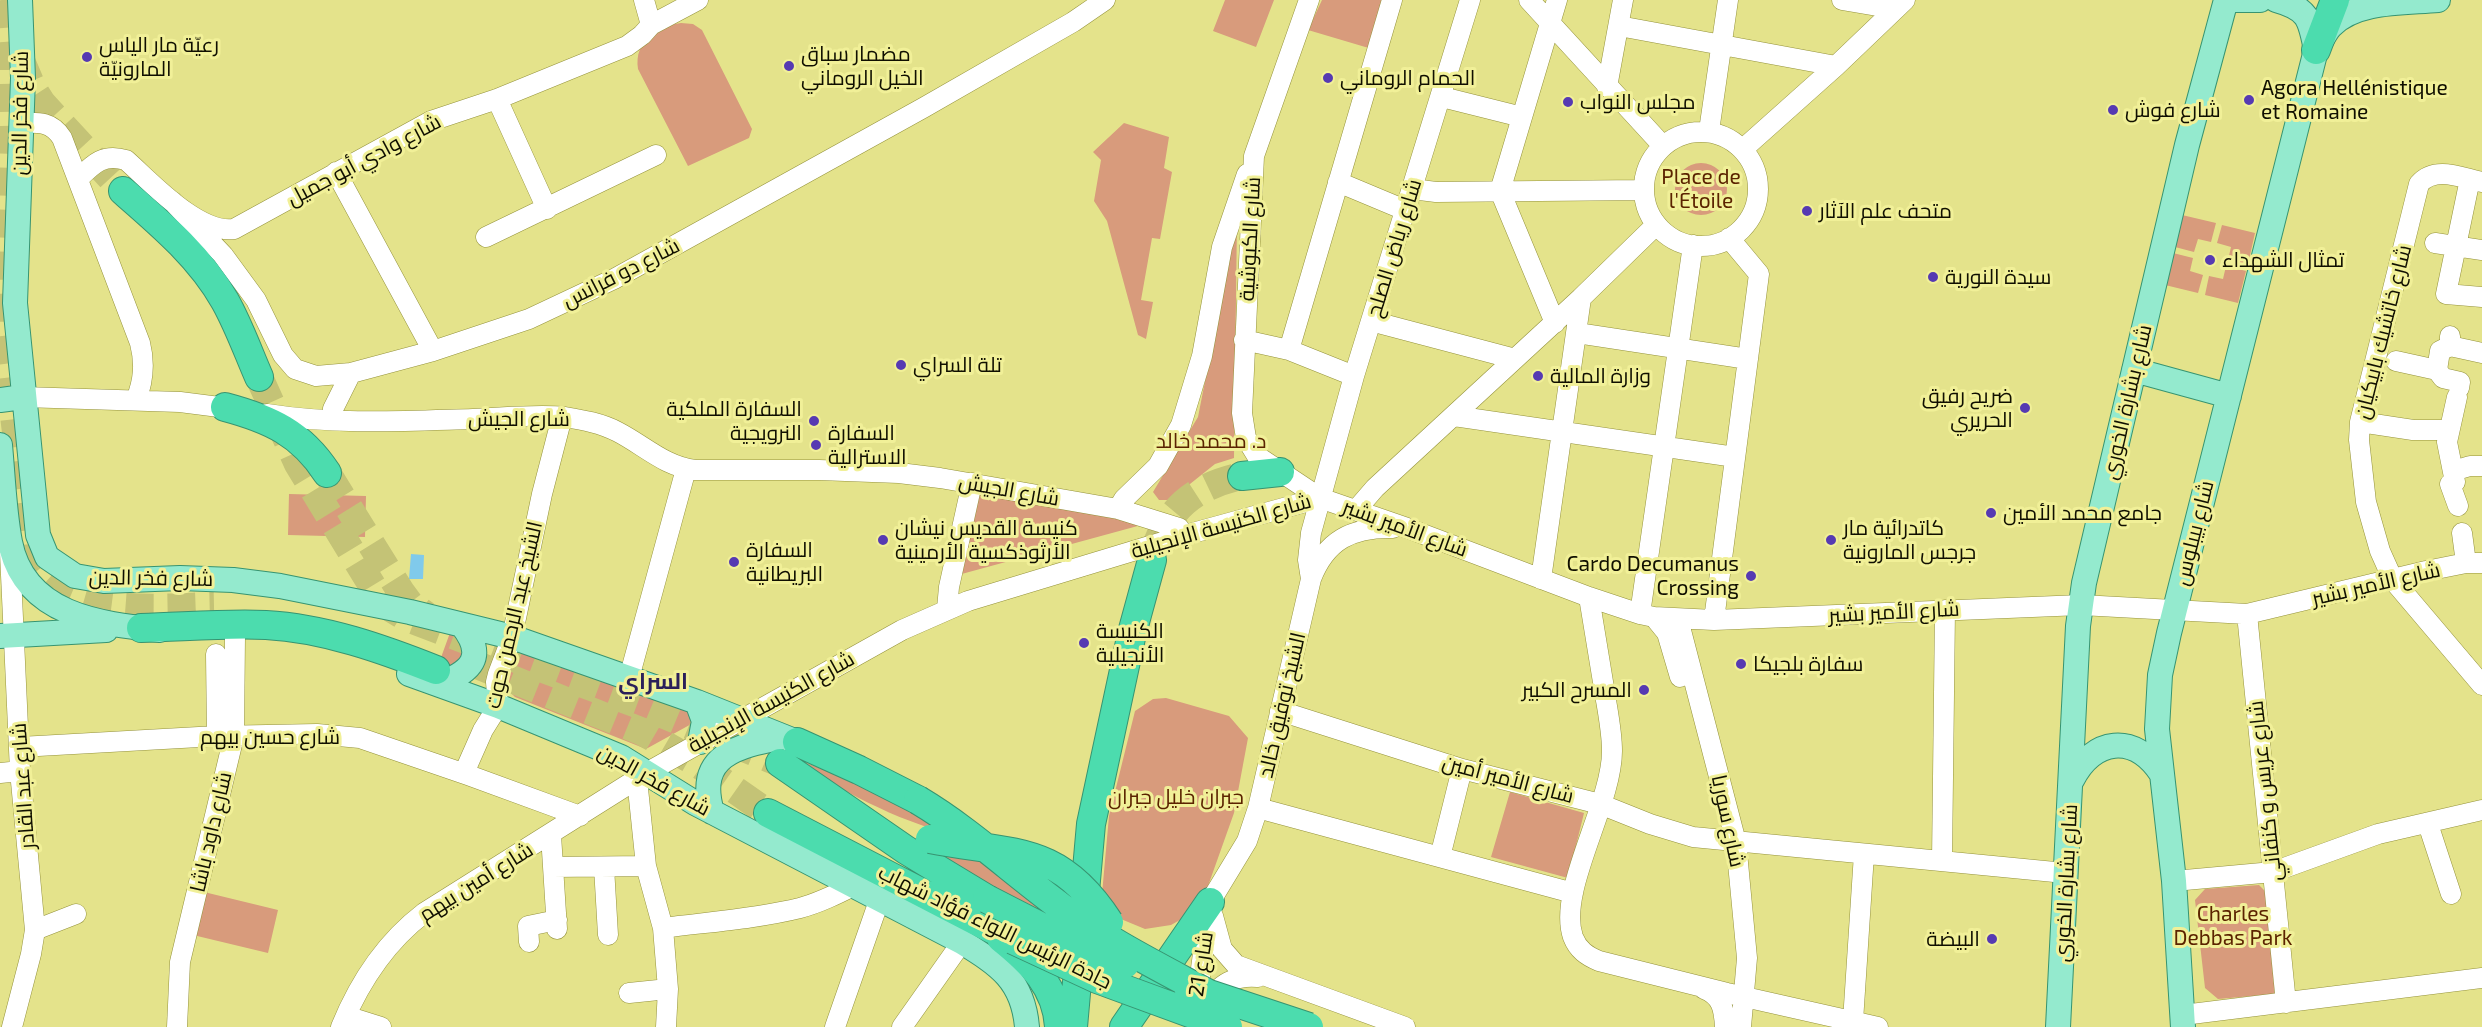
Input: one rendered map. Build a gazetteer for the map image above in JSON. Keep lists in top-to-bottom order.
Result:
{
  "streets": {
    "highway": ["جادة الرئيس اللواء فؤاد شهاب"],
    "main road": ["شارع فخر الدين", "شارع بشارة الخوري", "شارع بيبلوس"],
    "street": [
      "شارع وادي أبو جميل",
      "شارع الكبوشية",
      "شارع رياض الصلح",
      "شارع دو فرانس",
      "شارع خاتشيك بابيكيان",
      "شارع الجيش",
      "شارع الكنيسة الإنجيلية",
      "شارع الأمير بشير",
      "الشيخ عبد الرحمن حوت",
      "الشيخ توفيق خالد",
      "شارع حسين بيهم",
      "شارع الأمير أمين",
      "شارع عبد القادر",
      "شارع عريس و كنفاني",
      "شارع سوريا",
      "شارع داود باشا",
      "شارع أمين بيهم",
      "شارع 21"
    ]
  },
  "crossings": [
    ["شارع فخر الدين", "شارع الجيش"],
    ["شارع فخر الدين", "شارع الكنيسة الإنجيلية"],
    ["شارع فخر الدين", "الشيخ عبد الرحمن حوت"],
    ["شارع فخر الدين", "شارع عبد القادر"],
    ["شارع فخر الدين", "شارع داود باشا"],
    ["شارع فخر الدين", "شارع أمين بيهم"],
    ["شارع فخر الدين", "جادة الرئيس اللواء فؤاد شهاب"],
    ["شارع وادي أبو جميل", "شارع دو فرانس"],
    ["شارع الكبوشية", "شارع الأمير بشير"],
    ["شارع رياض الصلح", "شارع الكنيسة الإنجيلية"],
    ["شارع رياض الصلح", "شارع الأمير بشير"],
    ["شارع رياض الصلح", "الشيخ توفيق خالد"],
    ["شارع خاتشيك بابيكيان", "شارع الأمير بشير"],
    ["شارع بشارة الخوري", "شارع الأمير بشير"],
    ["شارع بشارة الخوري", "شارع الأمير أمين"],
    ["شارع الجيش", "شارع الكنيسة الإنجيلية"],
    ["شارع الجيش", "الشيخ عبد الرحمن حوت"],
    ["شارع الكنيسة الإنجيلية", "شارع الأمير بشير"],
    ["شارع الكنيسة الإنجيلية", "الشيخ توفيق خالد"],
    ["شارع الكنيسة الإنجيلية", "شارع أمين بيهم"],
    ["شارع الأمير بشير", "شارع بيبلوس"],
    ["شارع الأمير بشير", "الشيخ توفيق خالد"],
    ["شارع الأمير بشير", "شارع عريس و كنفاني"],
    ["شارع الأمير بشير", "شارع سوريا"],
    ["الشيخ عبد الرحمن حوت", "شارع حسين بيهم"],
    ["الشيخ توفيق خالد", "شارع الأمير أمين"],
    ["الشيخ توفيق خالد", "شارع 21"],
    ["شارع حسين بيهم", "شارع عبد القادر"],
    ["شارع حسين بيهم", "شارع داود باشا"],
    ["شارع حسين بيهم", "شارع أمين بيهم"],
    ["شارع الأمير أمين", "شارع سوريا"]
  ],
  "districts": ["السراي"],
  "parks": [
    "Place de l'Étoile",
    "د. محمد خالد",
    "جبران خليل جبران",
    "Charles Debbas Park"
  ],
  "places": [
    "رعيّة مار الياس المارونيّة",
    "مضمار سباق الخيل الروماني",
    "الحمام الروماني",
    "Agora Hellénistique et Romaine",
    "مجلس النواب",
    "شارع فوش",
    "متحف علم الآثار",
    "تمثال الشهداء",
    "سيدة النورية",
    "تلة السراي",
    "وزارة المالية",
    "ضريح رفيق الحريري",
    "السفارة الملكية النرويجية",
    "السفارة الاسترالية",
    "جامع محمد الأمين",
    "كنيسة القديس نيشان الأرثوذكسية الأرمينية",
    "كاتدرائية مار جرجس المارونية",
    "السفارة البريطانية",
    "Cardo Decumanus Crossing",
    "الكنيسة الأنجيلية",
    "سفارة بلجيكا",
    "المسرح الكبير",
    "البيضة"
  ]
}
